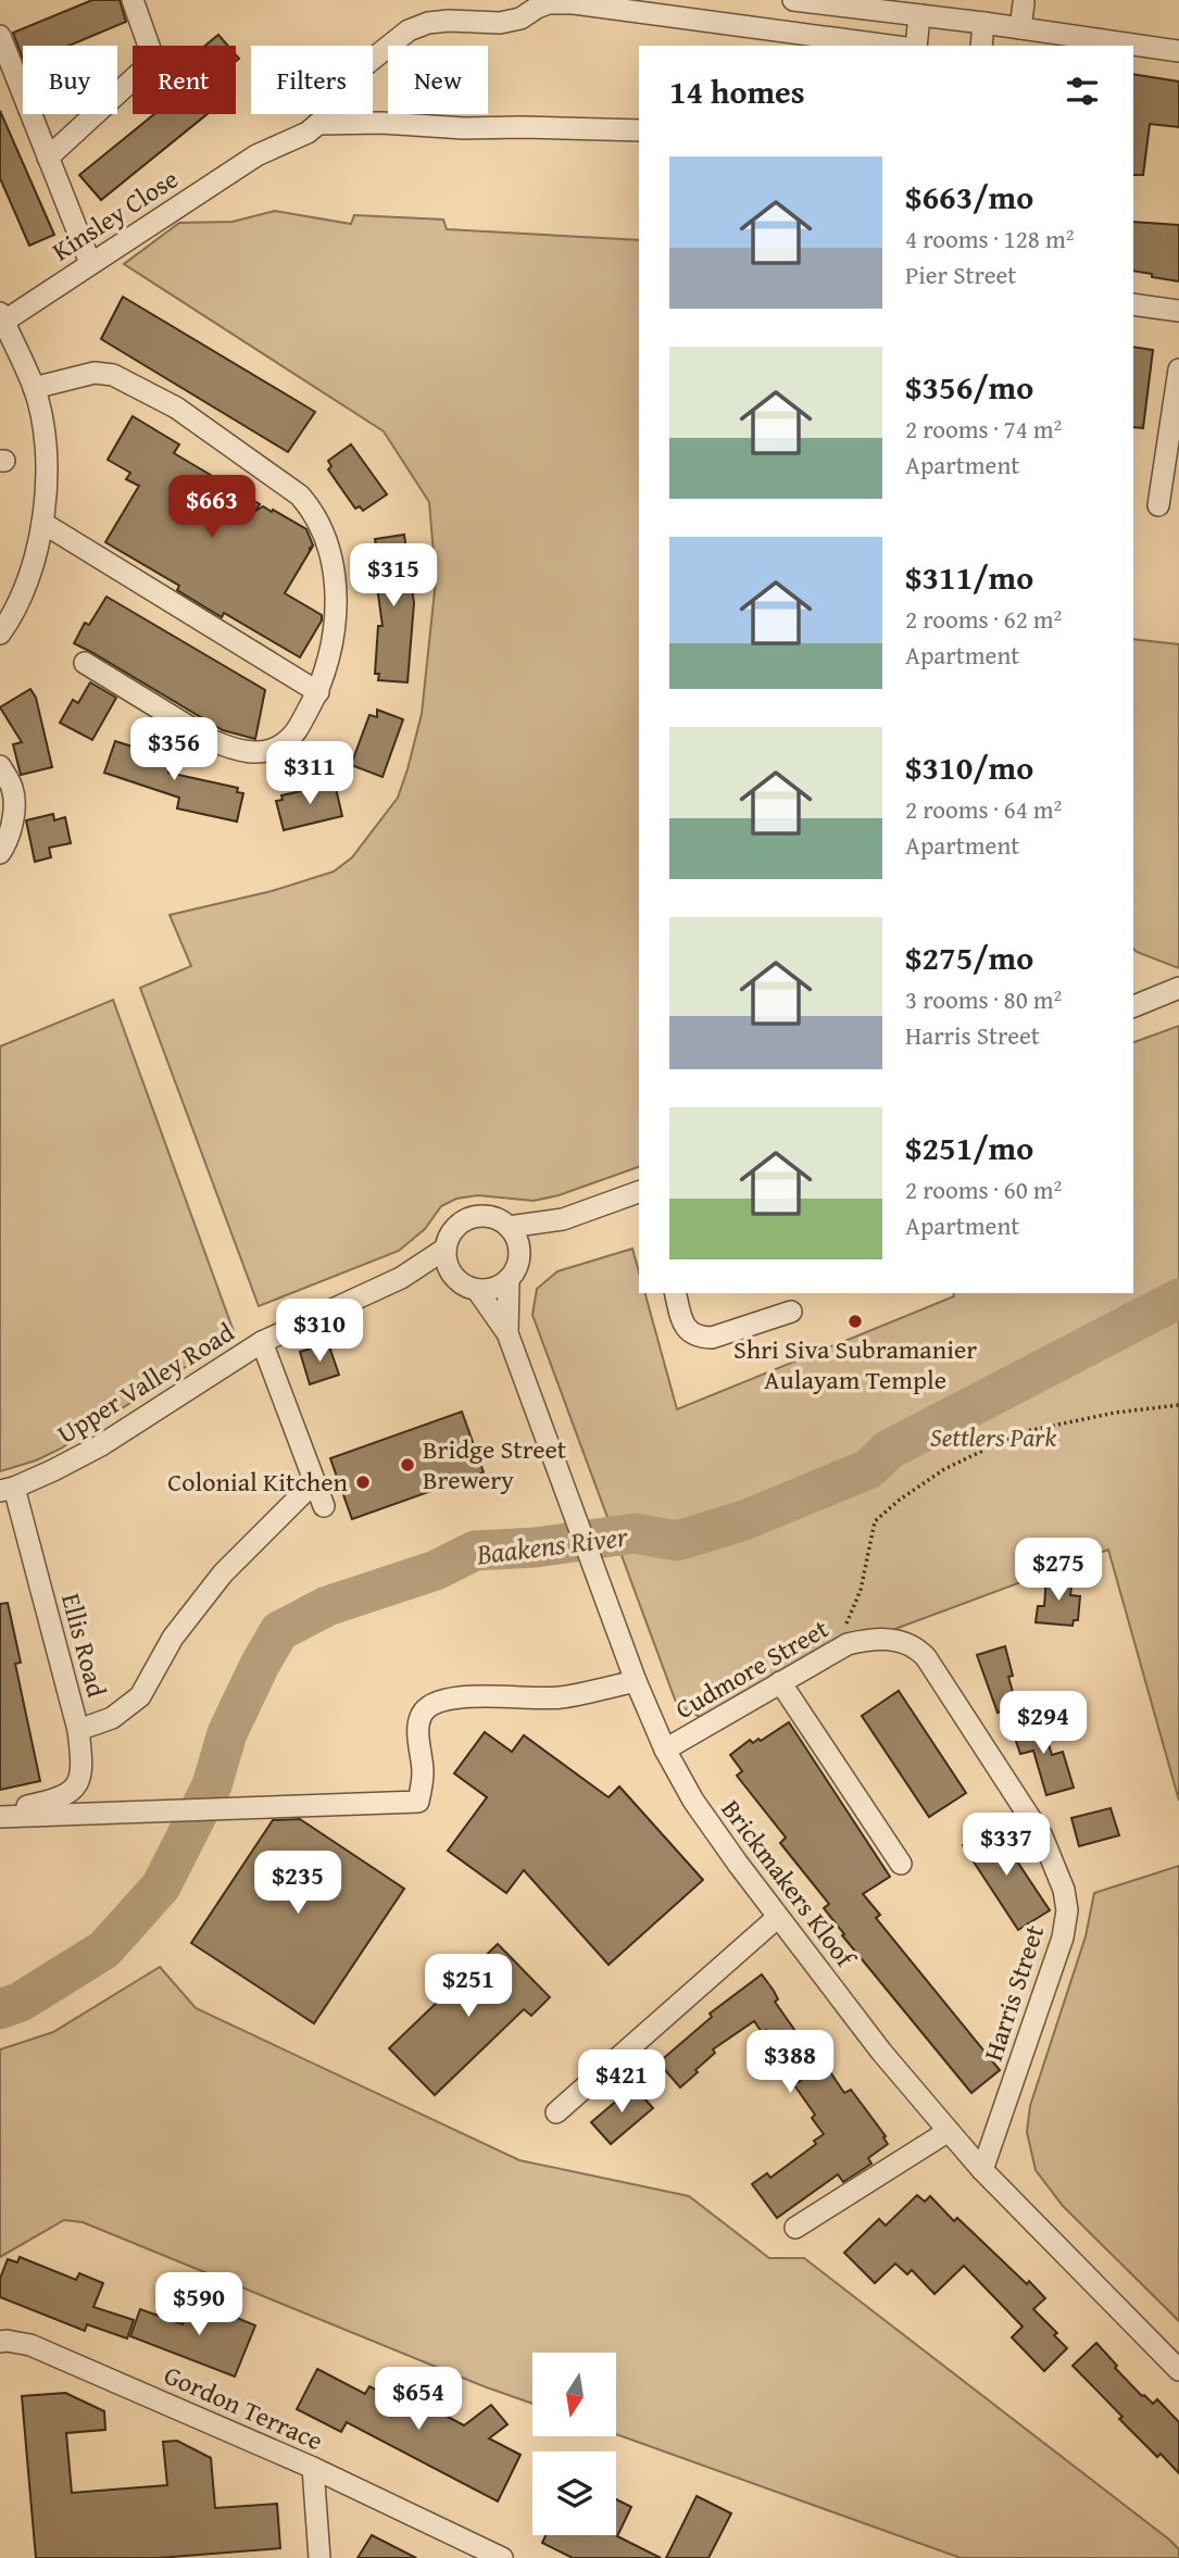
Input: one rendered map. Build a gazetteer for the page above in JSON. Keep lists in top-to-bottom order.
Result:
{
  "streets": {
    "street": [
      "Kinsley Close",
      "Upper Valley Road",
      "Ellis Road",
      "Cudmore Street",
      "Brickmakers Kloof",
      "Harris Street",
      "Gordon Terrace"
    ]
  },
  "crossings": [
    ["Upper Valley Road", "Ellis Road"],
    ["Upper Valley Road", "Brickmakers Kloof"],
    ["Cudmore Street", "Brickmakers Kloof"],
    ["Cudmore Street", "Harris Street"],
    ["Brickmakers Kloof", "Harris Street"]
  ],
  "water": ["Baakens River"],
  "parks": ["Settlers Park"],
  "places": ["Shri Siva Subramanier Aulayam Temple", "Bridge Street Brewery", "Colonial Kitchen"],
  "north": "bottom",
  "page": {
    "chip": [
      "Buy",
      "Rent",
      "Filters",
      "New"
    ],
    "heading": "14 homes",
    "list": [
      {
        "name": "$663/mo",
        "note": "4 rooms · 128 m² · Pier Street"
      },
      {
        "name": "$356/mo",
        "note": "2 rooms · 74 m² · Apartment"
      },
      {
        "name": "$311/mo",
        "note": "2 rooms · 62 m² · Apartment"
      },
      {
        "name": "$310/mo",
        "note": "2 rooms · 64 m² · Apartment"
      },
      {
        "name": "$275/mo",
        "note": "3 rooms · 80 m² · Harris Street"
      },
      {
        "name": "$251/mo",
        "note": "2 rooms · 60 m² · Apartment"
      }
    ],
    "price": [
      "$663",
      "$315",
      "$356",
      "$311",
      "$310",
      "$275",
      "$294",
      "$337",
      "$235",
      "$251",
      "$388",
      "$421",
      "$590",
      "$654"
    ]
  }
}
